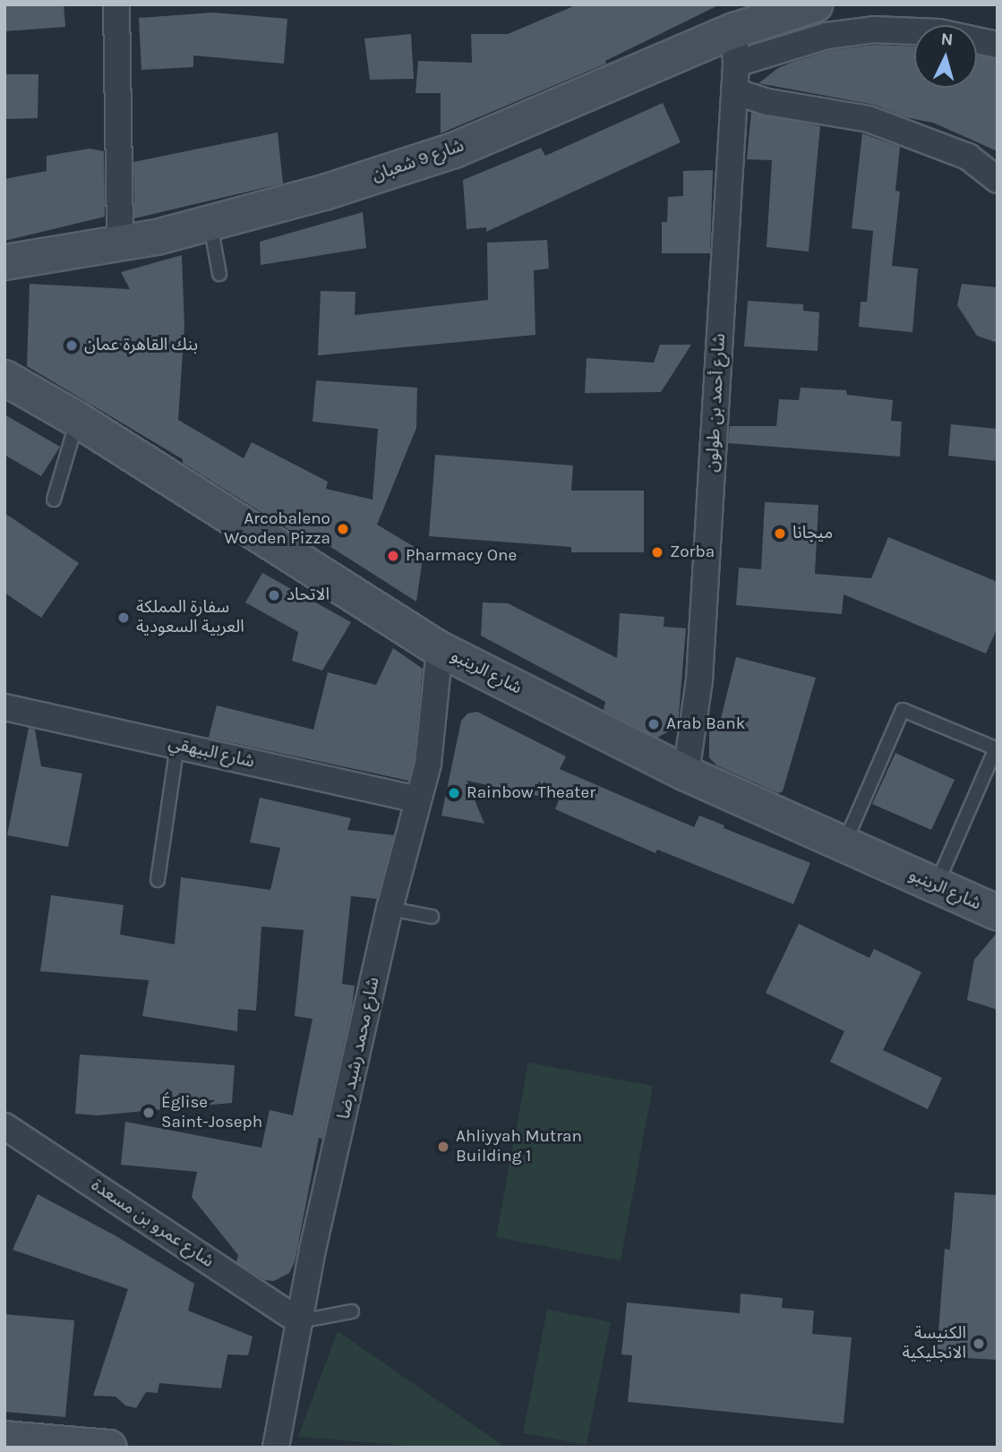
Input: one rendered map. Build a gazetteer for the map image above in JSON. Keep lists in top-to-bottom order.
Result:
{
  "streets": {
    "street": [
      "شارع 9 شعبان",
      "شارع أحمد بن طولون",
      "شارع الرينبو",
      "شارع البيهقي",
      "شارع محمد رشيد رضا",
      "شارع عمرو بن مسعدة"
    ]
  },
  "crossings": [
    ["شارع 9 شعبان", "شارع أحمد بن طولون"],
    ["شارع أحمد بن طولون", "شارع الرينبو"],
    ["شارع الرينبو", "شارع محمد رشيد رضا"],
    ["شارع البيهقي", "شارع محمد رشيد رضا"],
    ["شارع محمد رشيد رضا", "شارع عمرو بن مسعدة"]
  ],
  "places": [
    "بنك القاهرة عمان",
    "Arcobaleno Wooden Pizza",
    "ميجانا",
    "Zorba",
    "Pharmacy One",
    "الاتحاد",
    "سفارة المملكة العربية السعودية",
    "Arab Bank",
    "Rainbow Theater",
    "Église Saint-Joseph",
    "Ahliyyah Mutran Building 1",
    "الكنيسة الانجليكية"
  ],
  "north": "top"
}
